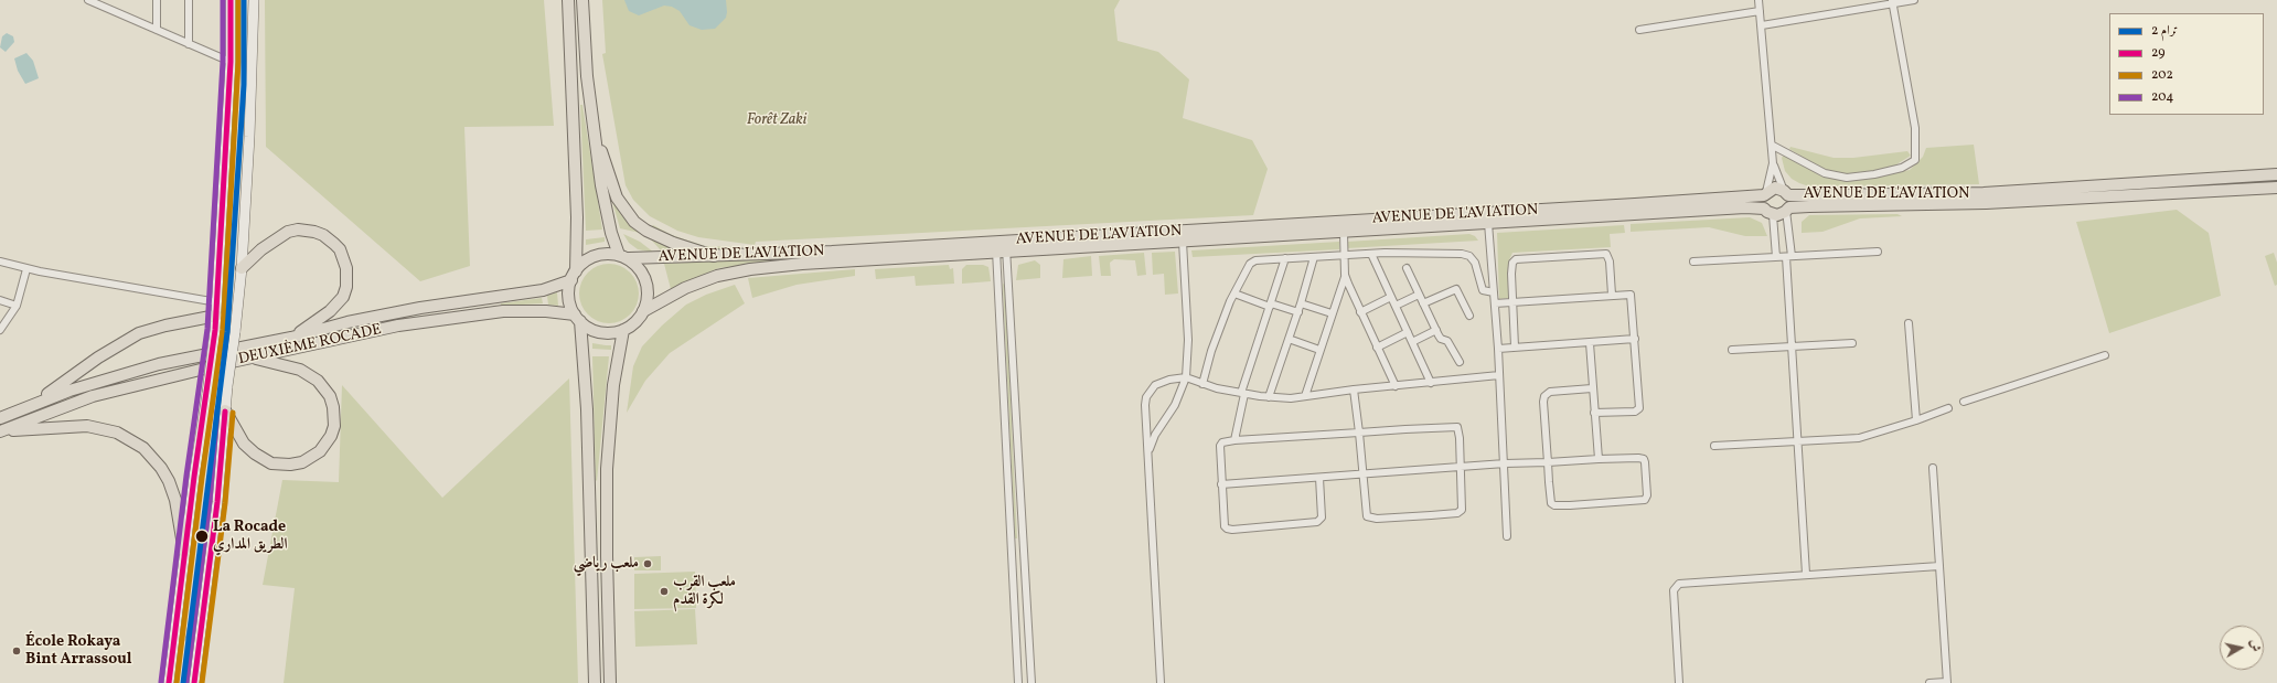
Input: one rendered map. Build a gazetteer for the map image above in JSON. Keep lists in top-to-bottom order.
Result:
{
  "streets": {
    "main road": ["AVENUE DE L'AVIATION", "DEUXIÈME ROCADE"]
  },
  "crossings": [
    ["AVENUE DE L'AVIATION", "DEUXIÈME ROCADE"]
  ],
  "parks": ["Forêt Zaki"],
  "places": [
    "La Rocade الطريق المداري",
    "ملعب رياضي",
    "ملعب القرب لكرة القدم",
    "École Rokaya Bint Arrassoul"
  ],
  "lines": [
    "tram line 2",
    "transit line 29",
    "transit line 202",
    "transit line 204"
  ],
  "legend": [
    "ترام 2",
    "29",
    "202",
    "204"
  ],
  "north": "right"
}
